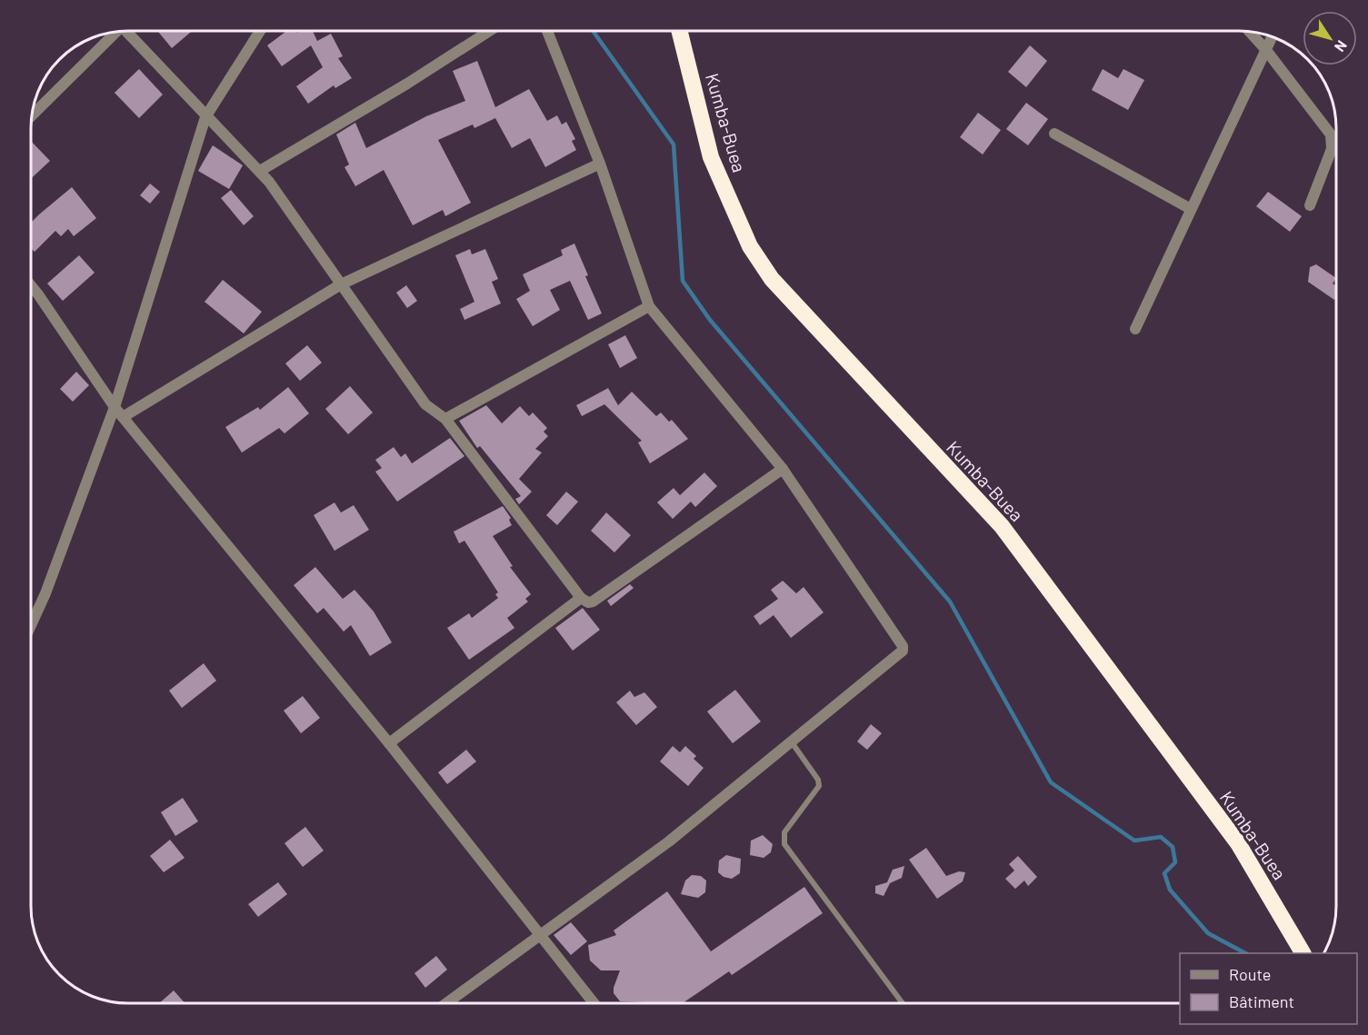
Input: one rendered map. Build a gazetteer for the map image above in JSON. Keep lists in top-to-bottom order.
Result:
{
  "streets": {
    "highway": ["Kumba-Buea"]
  },
  "legend": ["Route", "Bâtiment"],
  "north": "bottom right"
}
